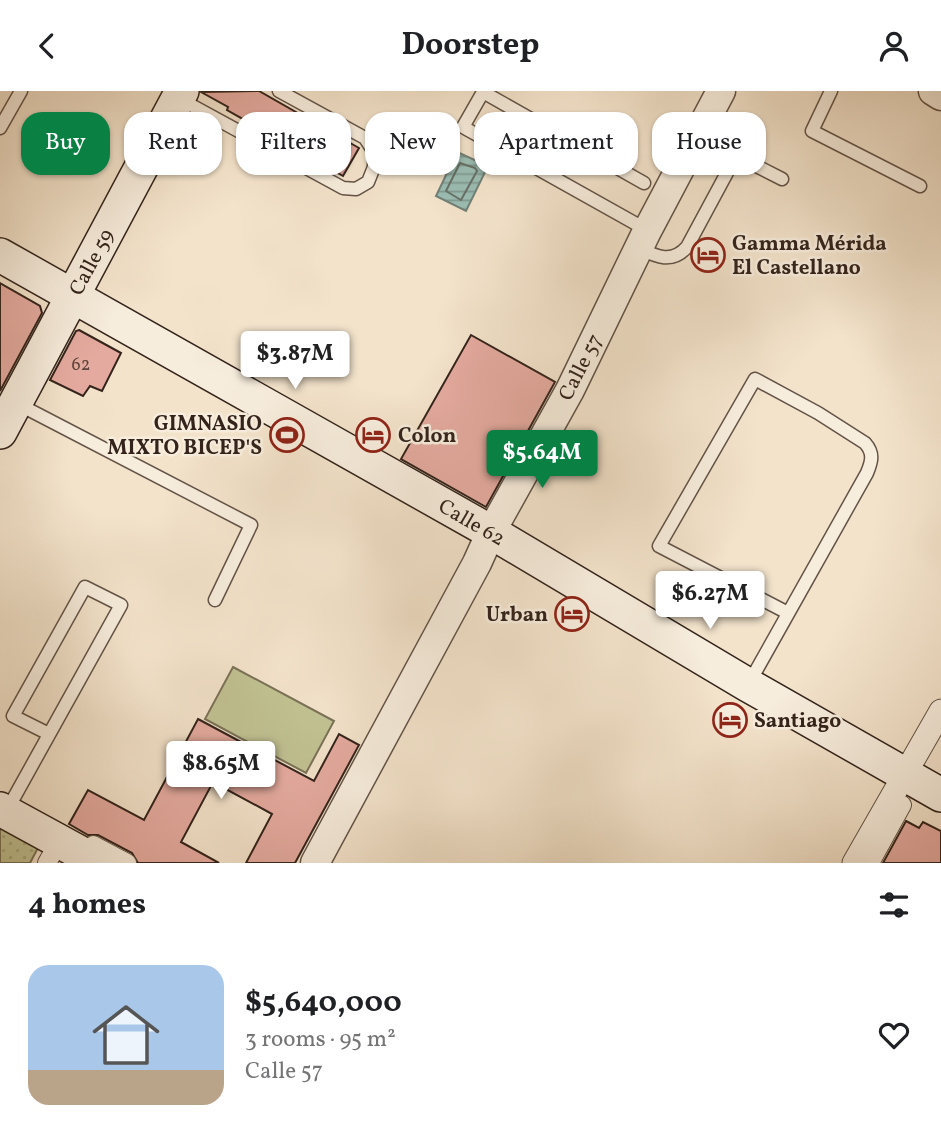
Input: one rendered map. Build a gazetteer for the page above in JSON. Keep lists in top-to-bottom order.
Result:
{
  "streets": {
    "main road": ["Calle 59", "Calle 62"],
    "street": ["Calle 57"]
  },
  "crossings": [
    ["Calle 59", "Calle 62"],
    ["Calle 57", "Calle 62"]
  ],
  "places": {
    "hotel": [
      "Gamma Mérida El Castellano",
      "Colon",
      "Urban",
      "Santiago"
    ],
    "sports": ["GIMNASIO MIXTO BICEP'S"]
  },
  "house_numbers": ["62"],
  "page": {
    "header": "Doorstep",
    "chip": [
      "Buy",
      "Rent",
      "Filters",
      "New",
      "Apartment",
      "House"
    ],
    "price": [
      "$3.87M",
      "$5.64M",
      "$6.27M",
      "$8.65M"
    ],
    "heading": "4 homes",
    "list": [
      {
        "name": "$5,640,000",
        "note": "3 rooms · 95 m² · Calle 57"
      }
    ]
  }
}
